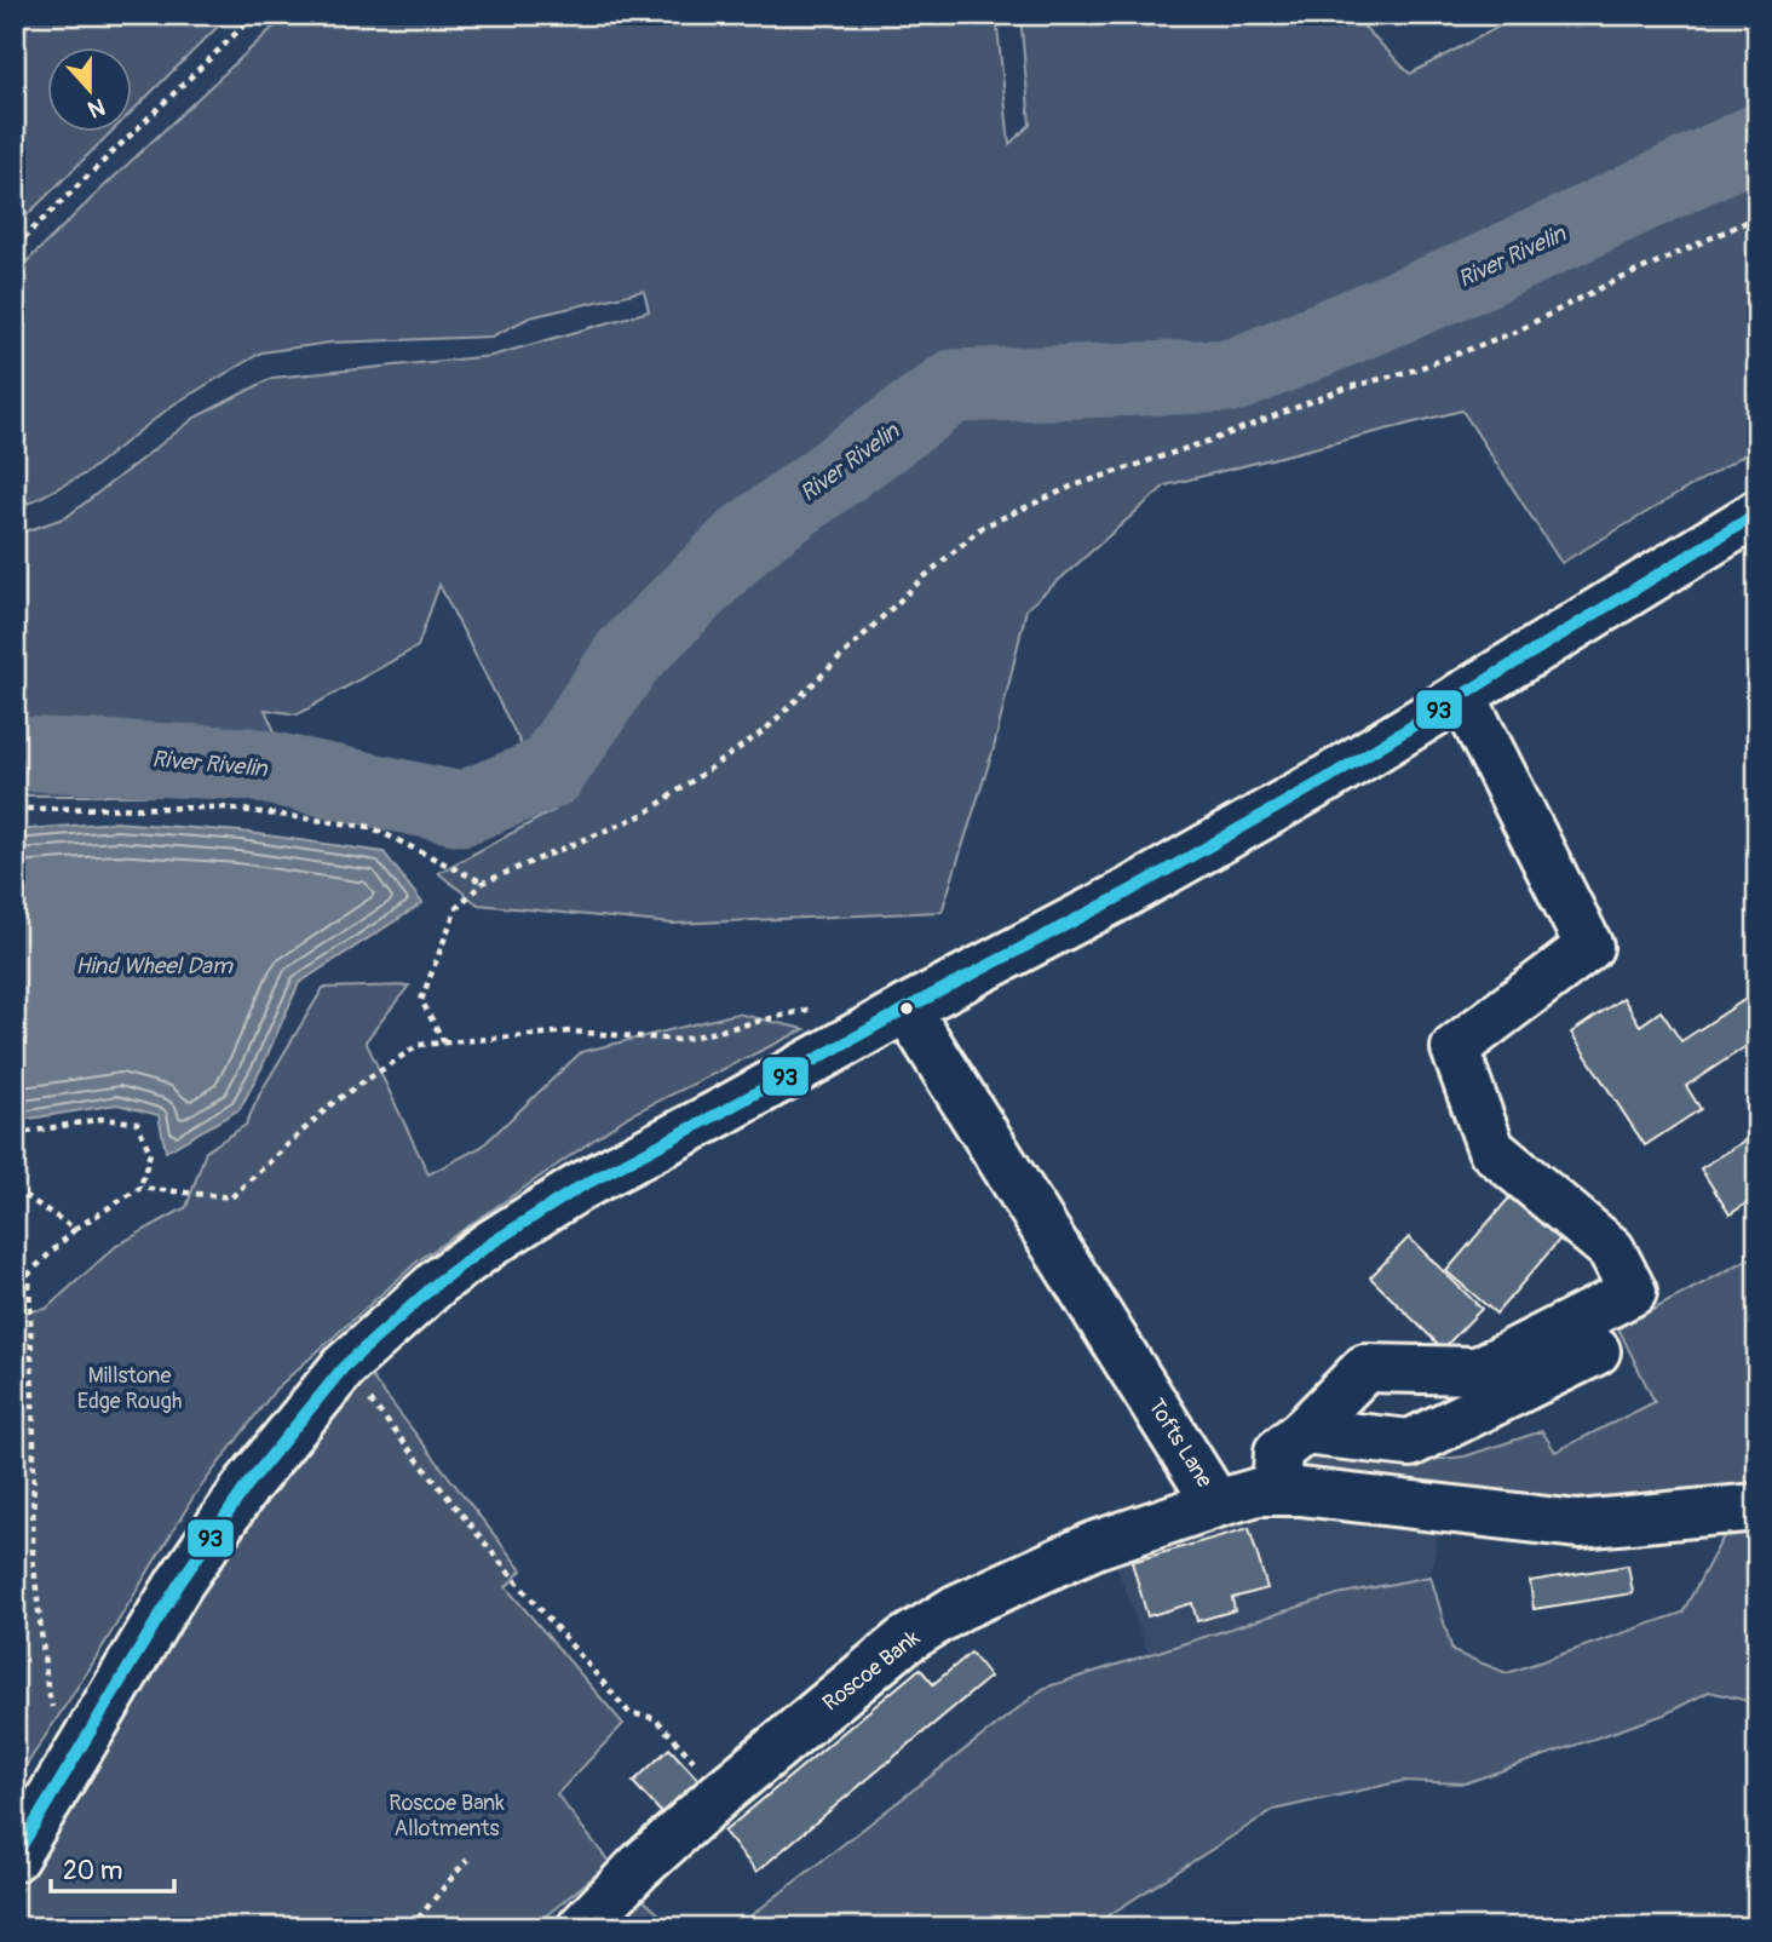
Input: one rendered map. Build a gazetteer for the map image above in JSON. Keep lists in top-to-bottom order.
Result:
{
  "streets": {
    "main road": ["Tofts Lane", "Roscoe Bank"]
  },
  "crossings": [
    ["Tofts Lane", "Roscoe Bank"]
  ],
  "water": ["River Rivelin", "Hind Wheel Dam"],
  "parks": ["Millstone Edge Rough", "Roscoe Bank Allotments"],
  "lines": ["transit line 93"],
  "scale_bar": "20 m",
  "north": "bottom"
}
